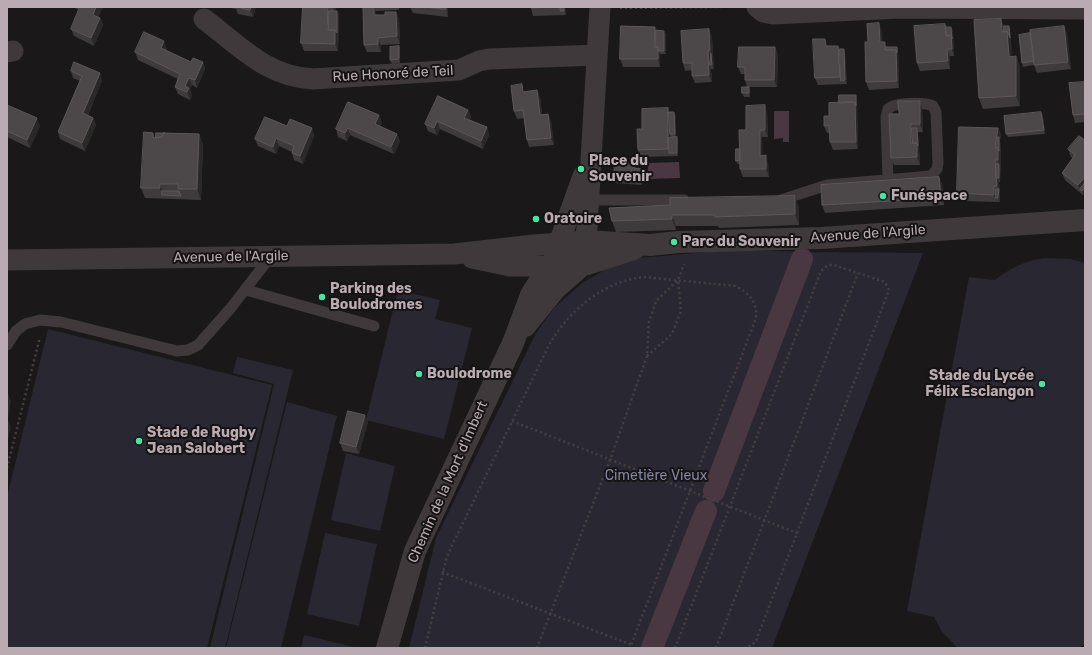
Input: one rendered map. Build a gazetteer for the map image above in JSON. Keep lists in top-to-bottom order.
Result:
{
  "streets": {
    "street": ["Rue Honoré de Teil", "Avenue de l'Argile", "Chemin de la Mort d'Imbert"]
  },
  "crossings": [
    ["Avenue de l'Argile", "Chemin de la Mort d'Imbert"]
  ],
  "parks": ["Cimetière Vieux"],
  "places": [
    "Place du Souvenir",
    "Funéspace",
    "Oratoire",
    "Parc du Souvenir",
    "Parking des Boulodromes",
    "Boulodrome",
    "Stade du Lycée Félix Esclangon",
    "Stade de Rugby Jean Salobert"
  ]
}
